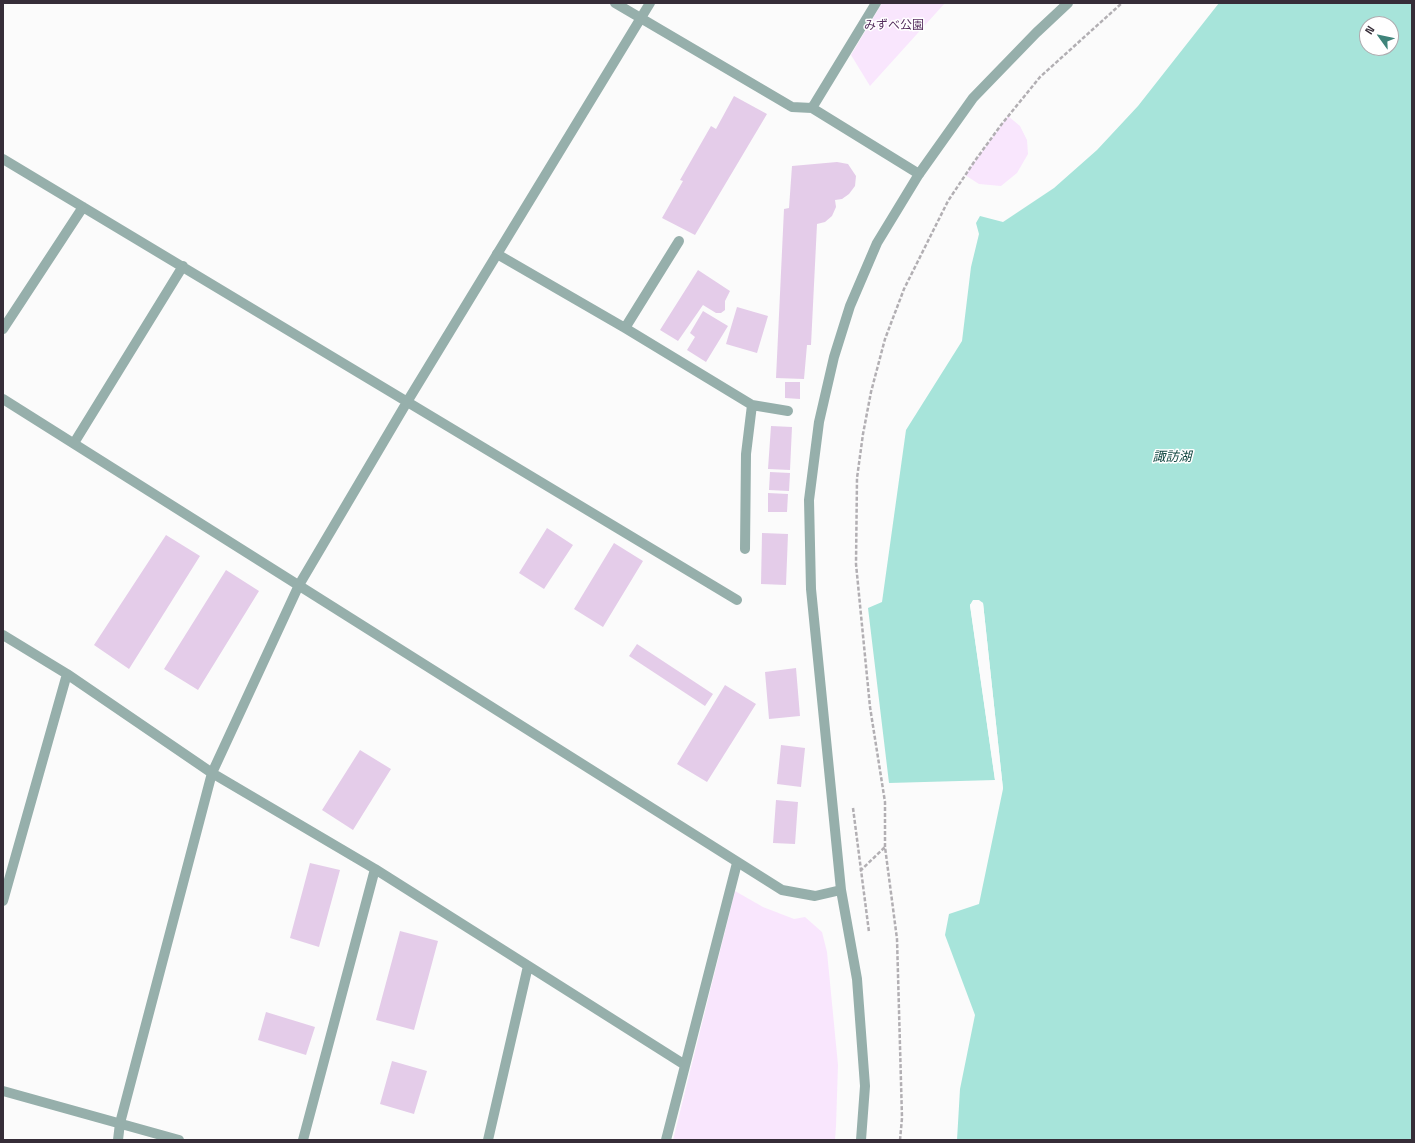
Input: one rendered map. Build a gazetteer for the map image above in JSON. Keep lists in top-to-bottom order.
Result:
{
  "water": ["諏訪湖"],
  "parks": ["みずべ公園"],
  "north": "top left"
}
